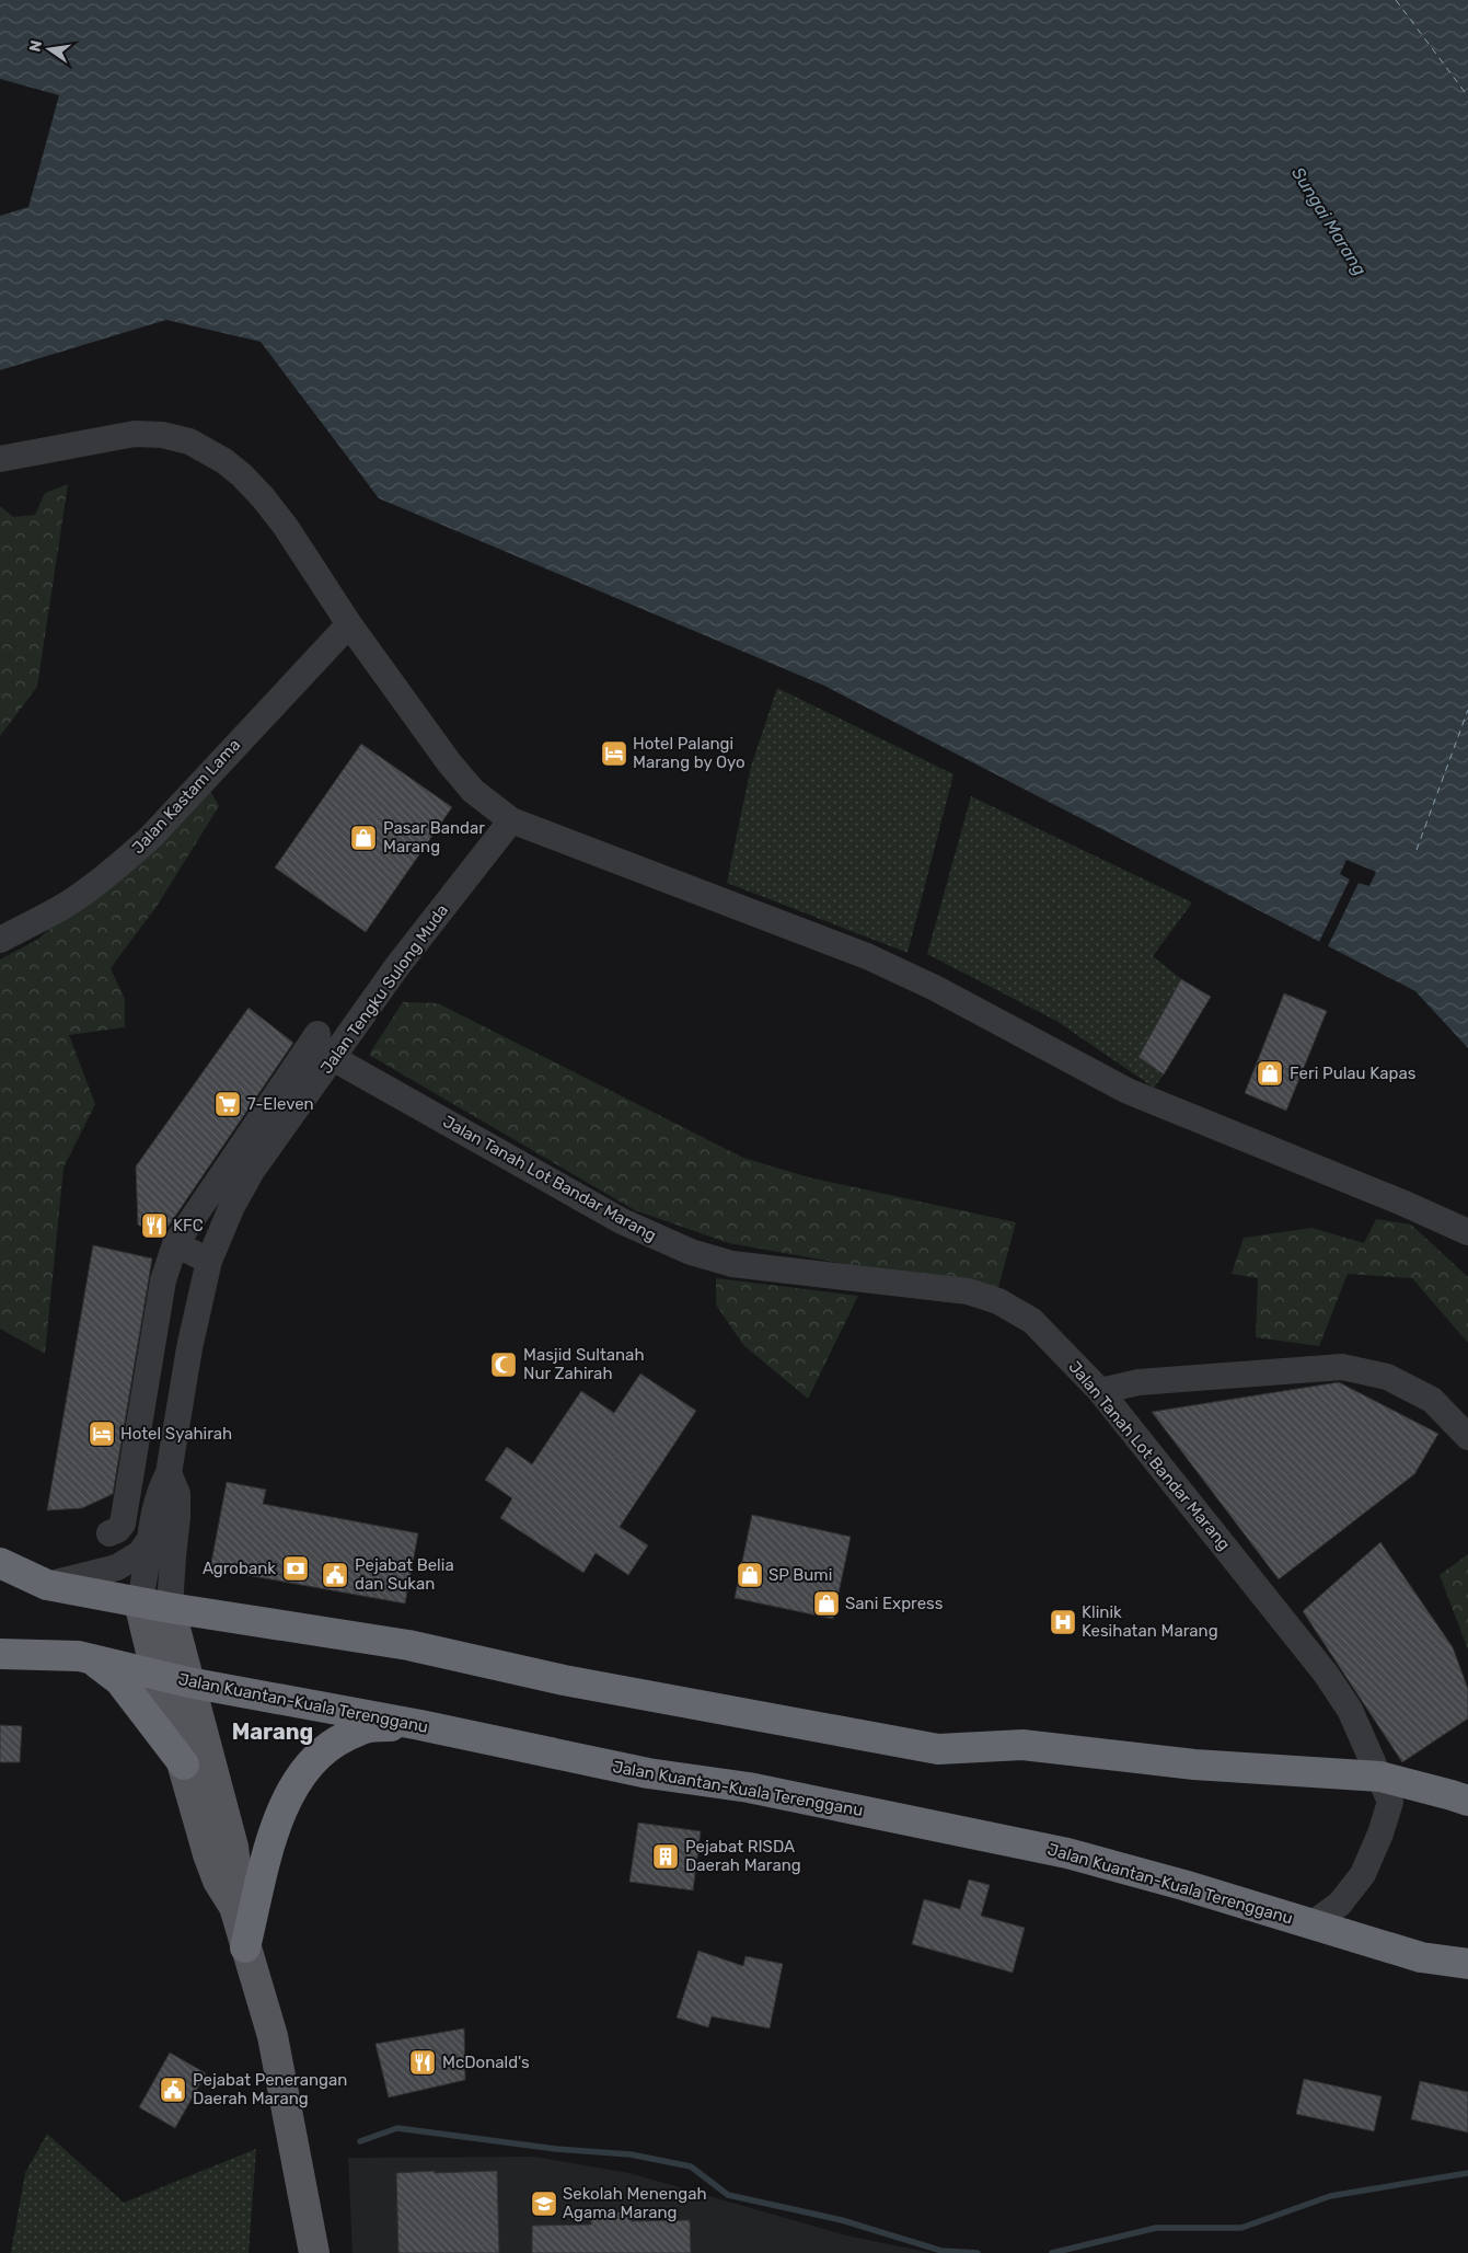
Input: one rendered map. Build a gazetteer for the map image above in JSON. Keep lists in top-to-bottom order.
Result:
{
  "streets": {
    "highway": ["Jalan Kuantan-Kuala Terengganu"],
    "street": ["Jalan Kastam Lama", "Jalan Tengku Sulong Muda", "Jalan Tanah Lot Bandar Marang"]
  },
  "crossings": [
    ["Jalan Tengku Sulong Muda", "Jalan Tanah Lot Bandar Marang"],
    ["Jalan Tanah Lot Bandar Marang", "Jalan Kuantan-Kuala Terengganu"]
  ],
  "districts": ["Marang"],
  "water": ["Sungai Marang"],
  "places": {
    "hotel": ["Hotel Palangi Marang by Oyo", "Hotel Syahirah"],
    "shop": [
      "Pasar Bandar Marang",
      "Feri Pulau Kapas",
      "SP Bumi",
      "Sani Express"
    ],
    "supermarket": ["7-Eleven"],
    "restaurant": ["KFC", "McDonald's"],
    "mosque": ["Masjid Sultanah Nur Zahirah"],
    "bank": ["Agrobank"],
    "public building": ["Pejabat Belia dan Sukan", "Pejabat Penerangan Daerah Marang"],
    "hospital": ["Klinik Kesihatan Marang"],
    "building": ["Pejabat RISDA Daerah Marang"],
    "school or university": ["Sekolah Menengah Agama Marang"]
  },
  "north": "left"
}
